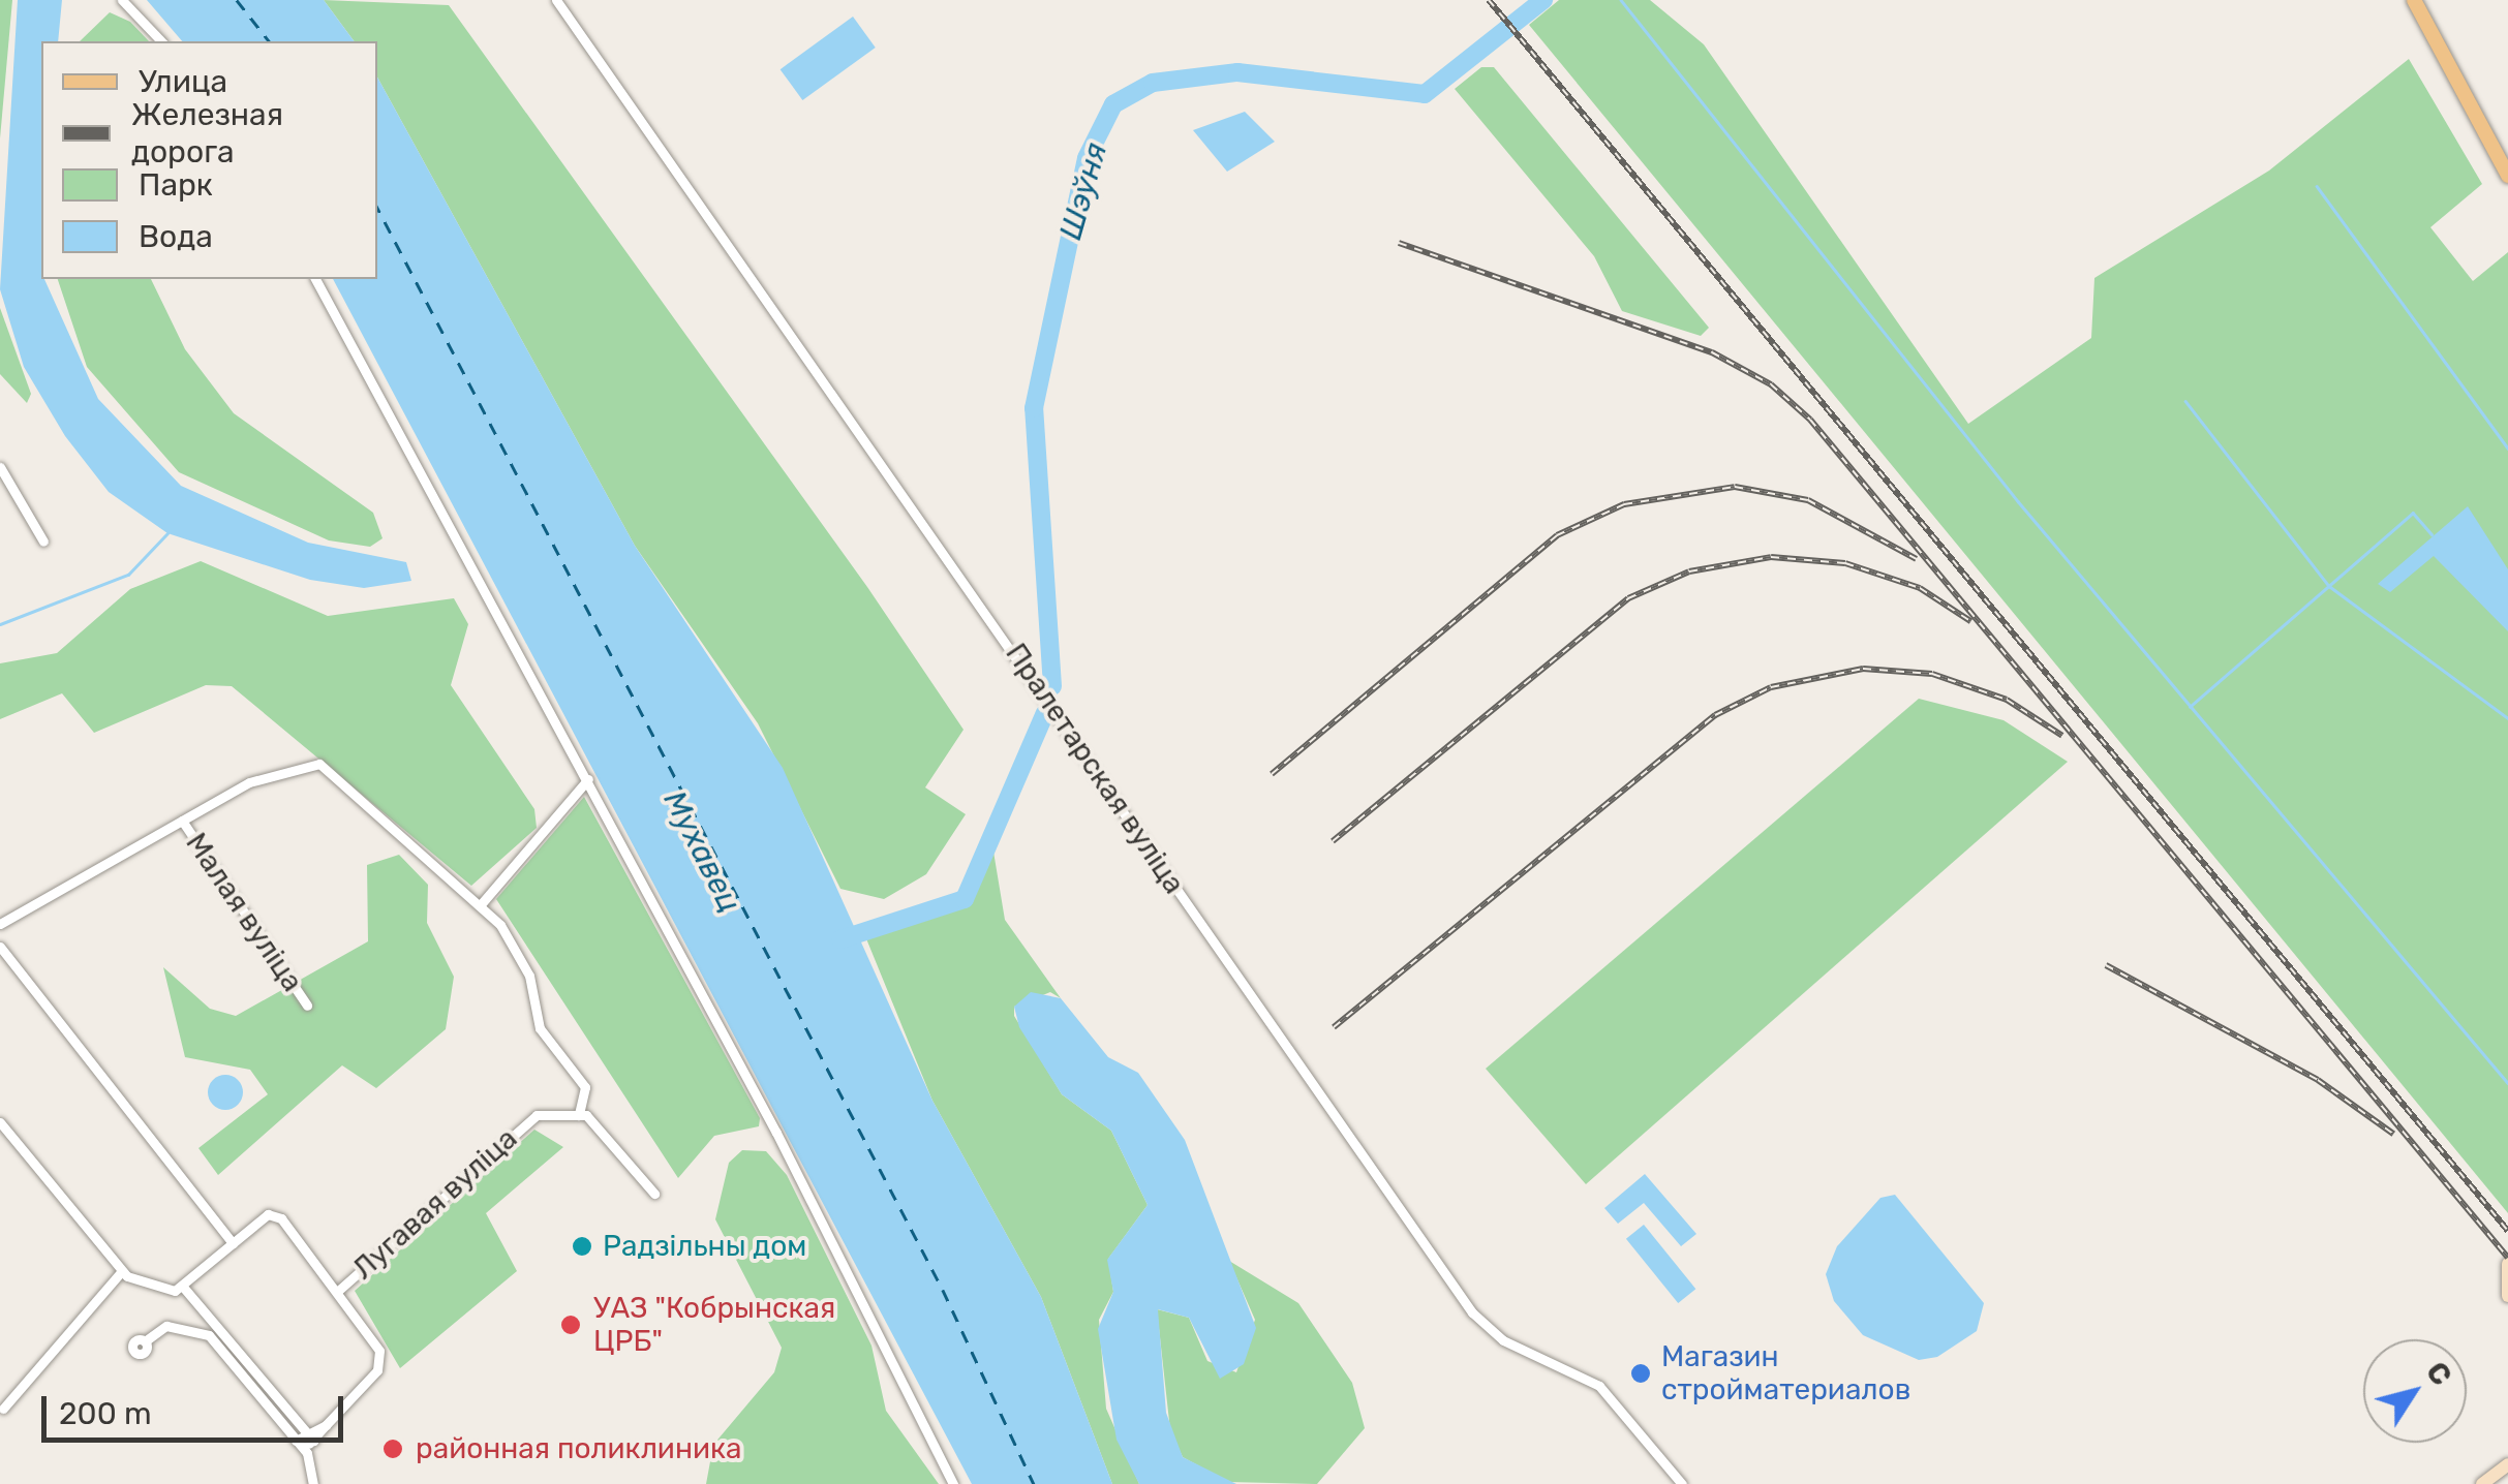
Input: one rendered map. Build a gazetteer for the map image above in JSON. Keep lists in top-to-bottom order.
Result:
{
  "streets": {
    "street": ["Пралетарская вуліца", "Малая вуліца", "Лугавая вуліца"]
  },
  "water": ["Шэўня", "Мухавец"],
  "places": [
    "Радзільны дом",
    "УАЗ \"Кобрынская ЦРБ\"",
    "Магазин стройматериалов",
    "районная поликлиника"
  ],
  "legend": [
    "Улица",
    "Железная дорога",
    "Парк",
    "Вода"
  ],
  "scale_bar": "200 m",
  "north": "top right"
}
